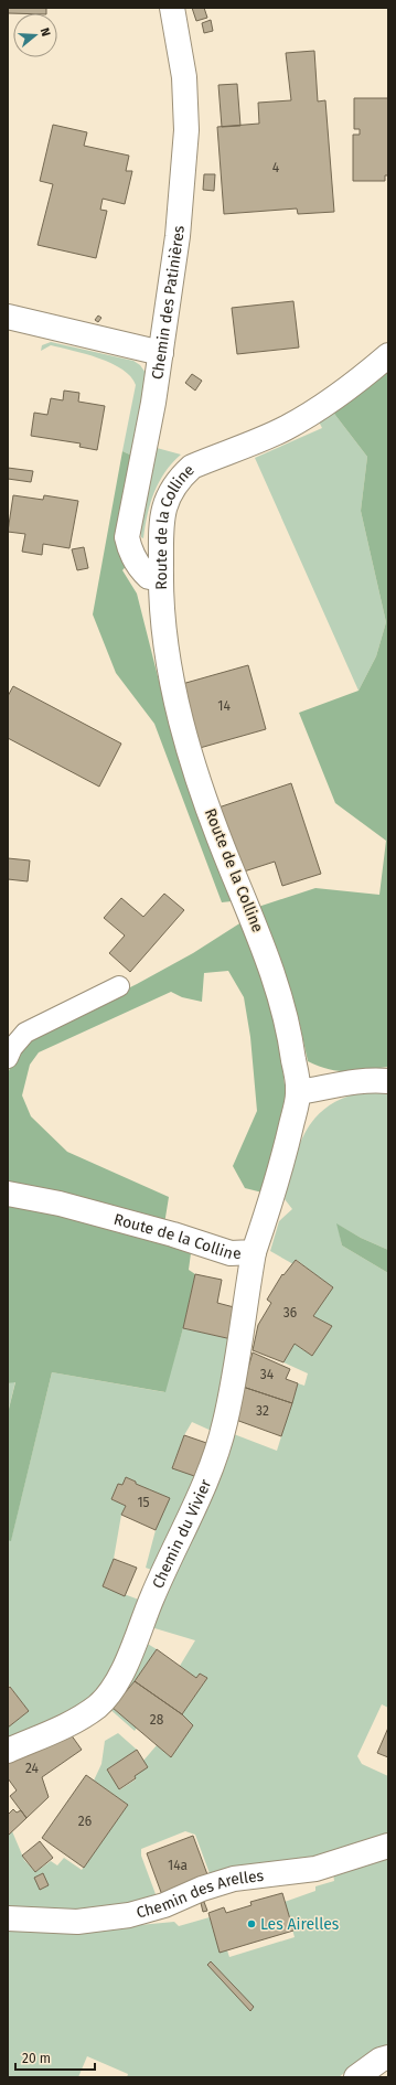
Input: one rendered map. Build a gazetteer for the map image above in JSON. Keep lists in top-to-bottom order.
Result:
{
  "streets": {
    "street": [
      "Chemin des Patinières",
      "Route de la Colline",
      "Chemin du Vivier",
      "Chemin des Arelles"
    ]
  },
  "crossings": [
    ["Chemin des Patinières", "Route de la Colline"],
    ["Route de la Colline", "Chemin du Vivier"]
  ],
  "places": ["Les Airelles"],
  "house_numbers": [
    "4",
    "14",
    "36",
    "34",
    "32",
    "15",
    "28",
    "24",
    "26",
    "14a"
  ],
  "scale_bar": "20 m",
  "north": "right"
}
